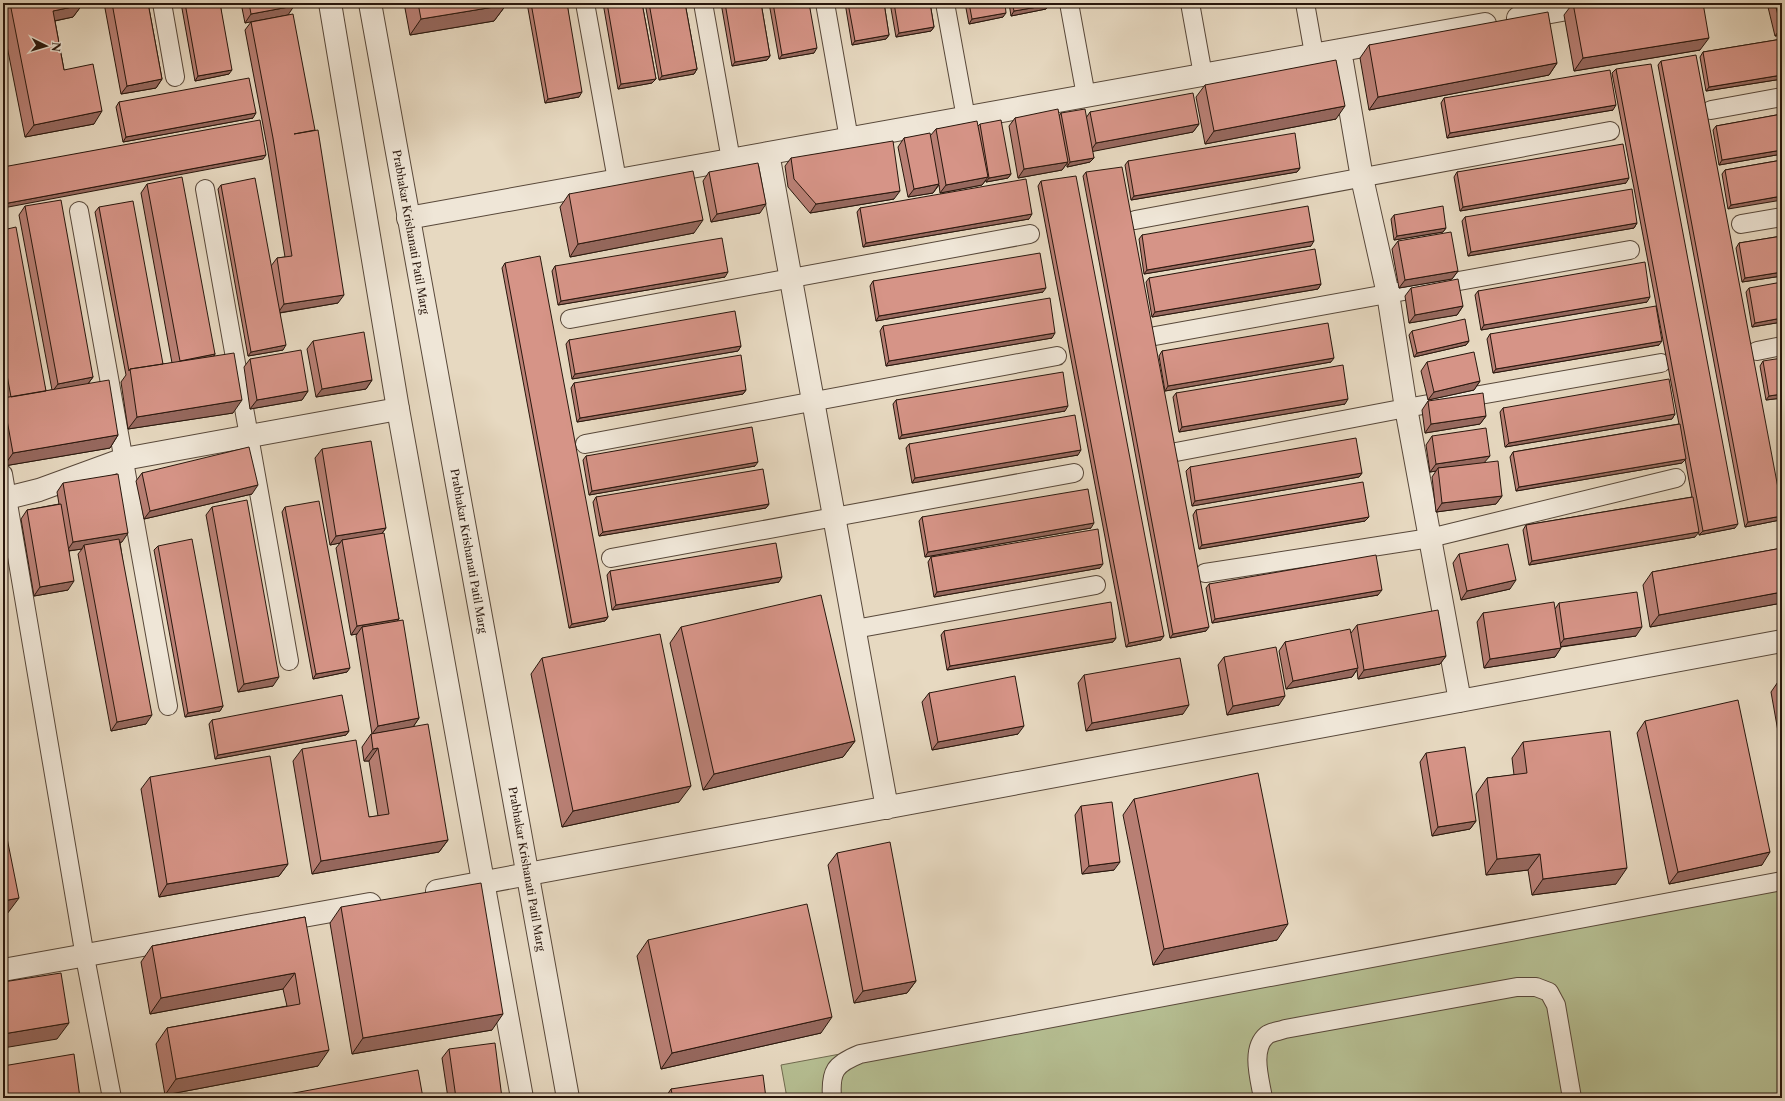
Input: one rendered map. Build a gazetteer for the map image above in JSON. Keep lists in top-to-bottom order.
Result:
{
  "streets": {
    "street": ["Prabhakar Krishanati Patil Marg"]
  },
  "north": "right"
}
